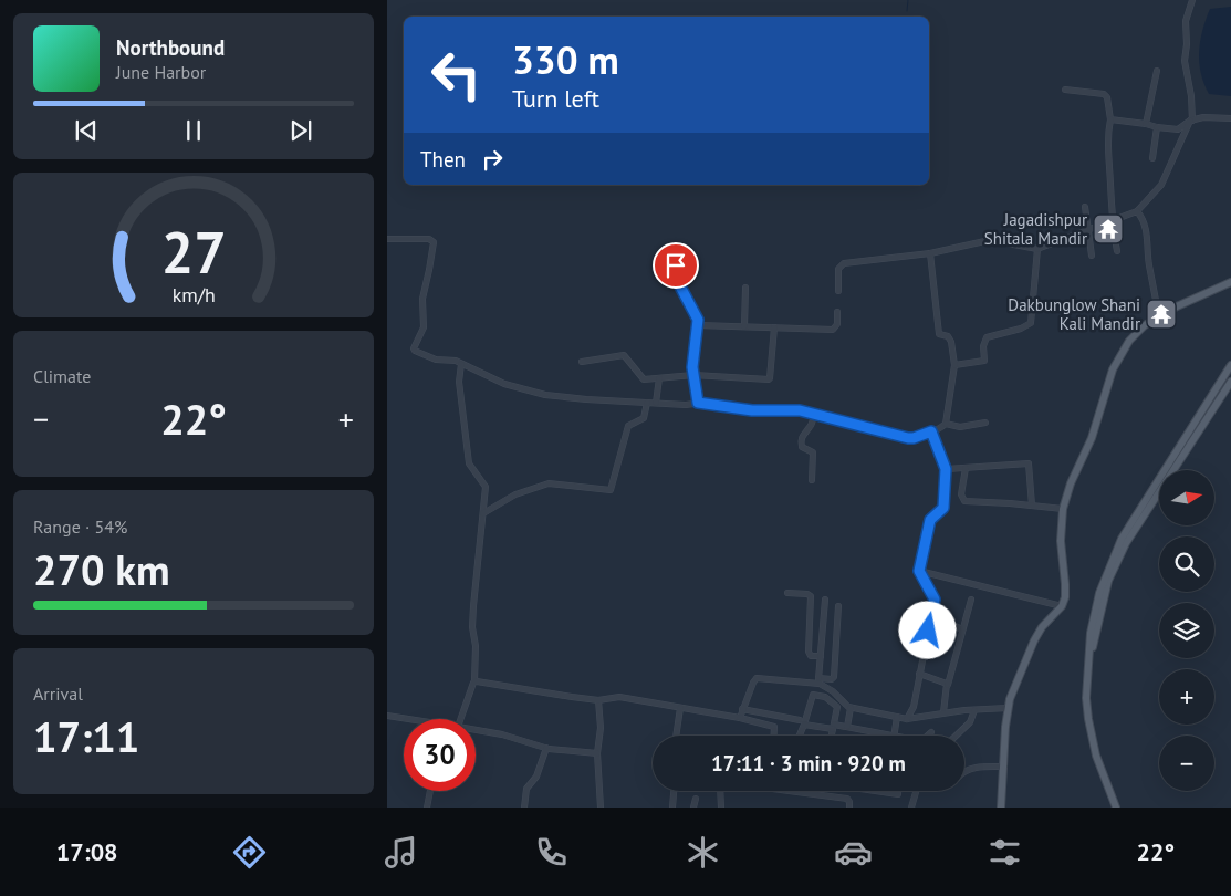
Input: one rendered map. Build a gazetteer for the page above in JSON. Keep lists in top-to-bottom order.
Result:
{
  "places": {
    "temple": ["Jagadishpur Shitala Mandir", "Dakbunglow Shani Kali Mandir"]
  },
  "north": "right",
  "page": {
    "turn": ["330 m", "Turn left"],
    "song": ["Northbound", "June Harbor"],
    "then": "Then",
    "tile": [
      "Climate",
      ["Range · 54%", "270 km"],
      ["Arrival", "17:11"]
    ],
    "heat": ["−", "22°", "+"],
    "map_buttons": ["+", "−"],
    "limit": "30",
    "trip": "17:11 · 3 min · 920 m",
    "tabs": ["17:08", "22°"],
    "gauge": ["27", "km/h"]
  }
}
